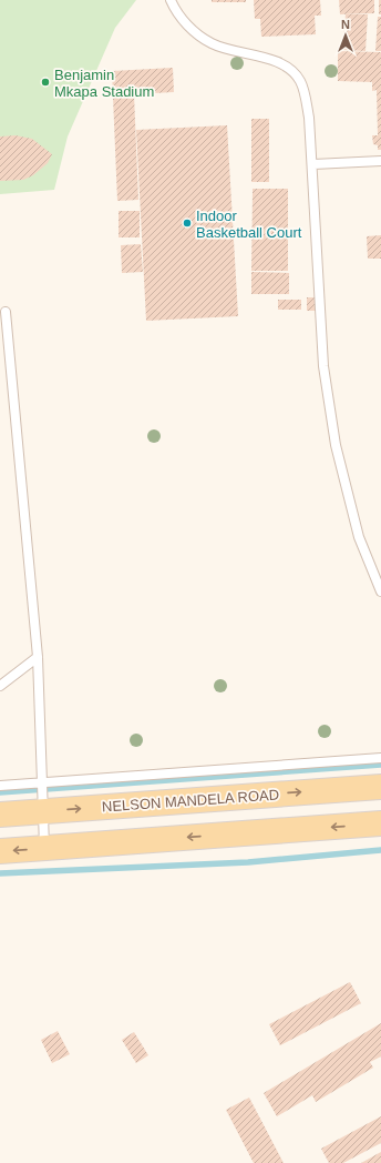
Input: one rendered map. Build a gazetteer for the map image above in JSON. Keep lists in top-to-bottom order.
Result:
{
  "streets": {
    "main road": ["NELSON MANDELA ROAD"]
  },
  "places": ["Benjamin Mkapa Stadium", "Indoor Basketball Court"],
  "north": "top"
}
